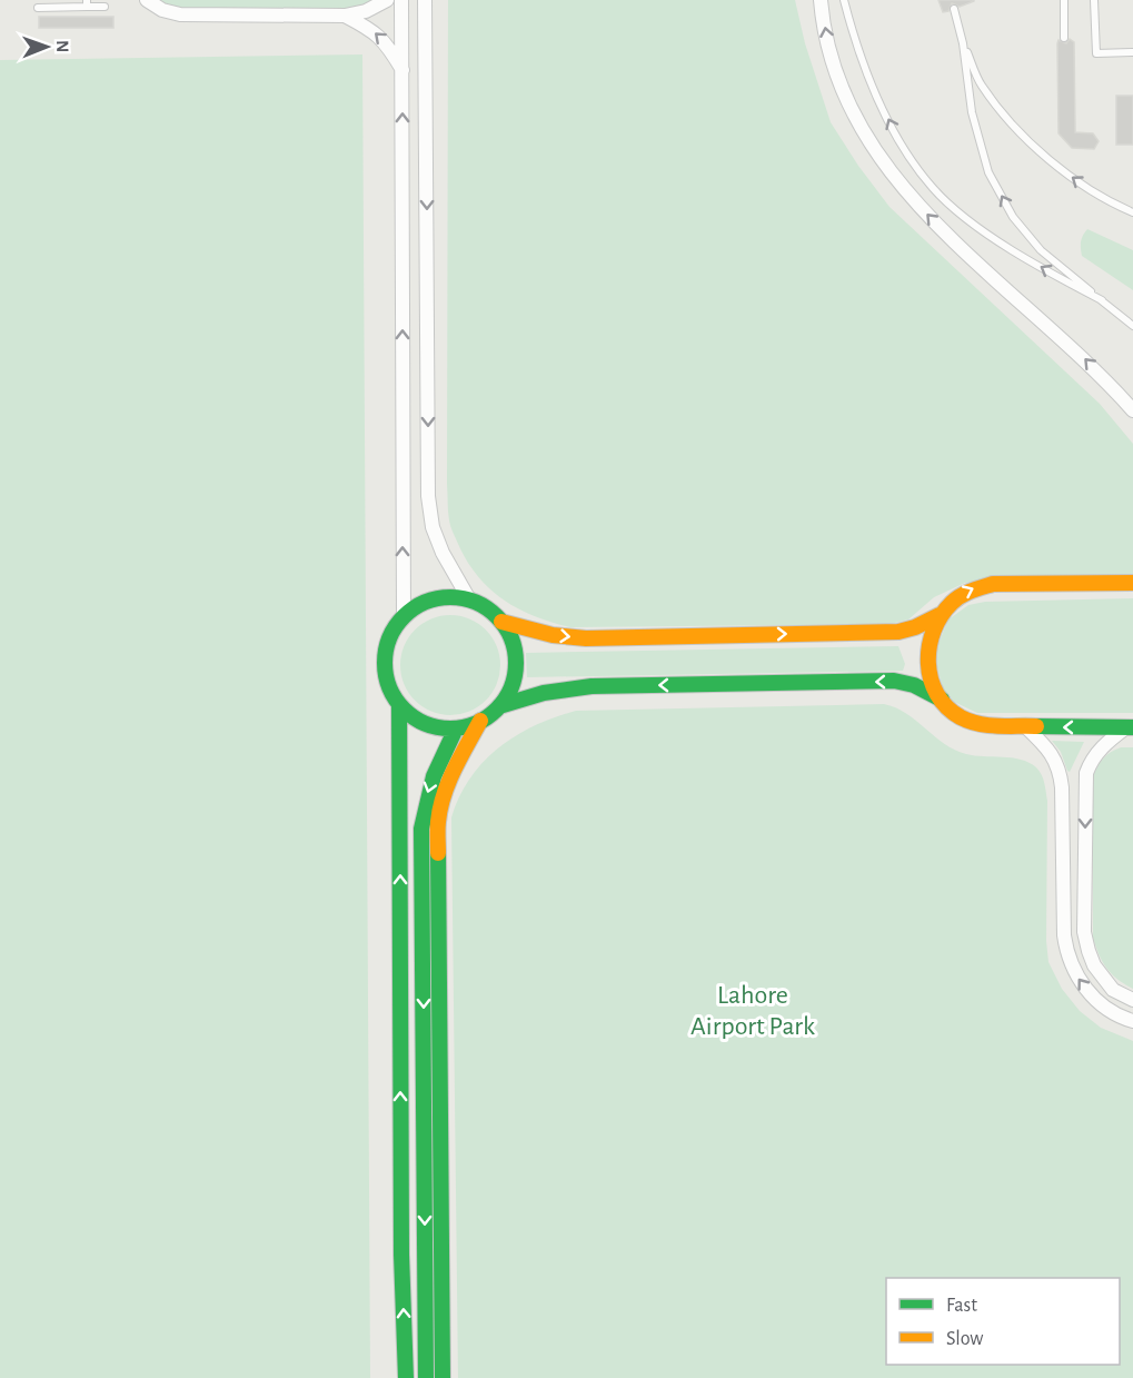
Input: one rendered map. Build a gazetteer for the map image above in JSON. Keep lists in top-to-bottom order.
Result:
{
  "parks": ["Lahore Airport Park"],
  "legend": ["Fast", "Slow"],
  "north": "right"
}
